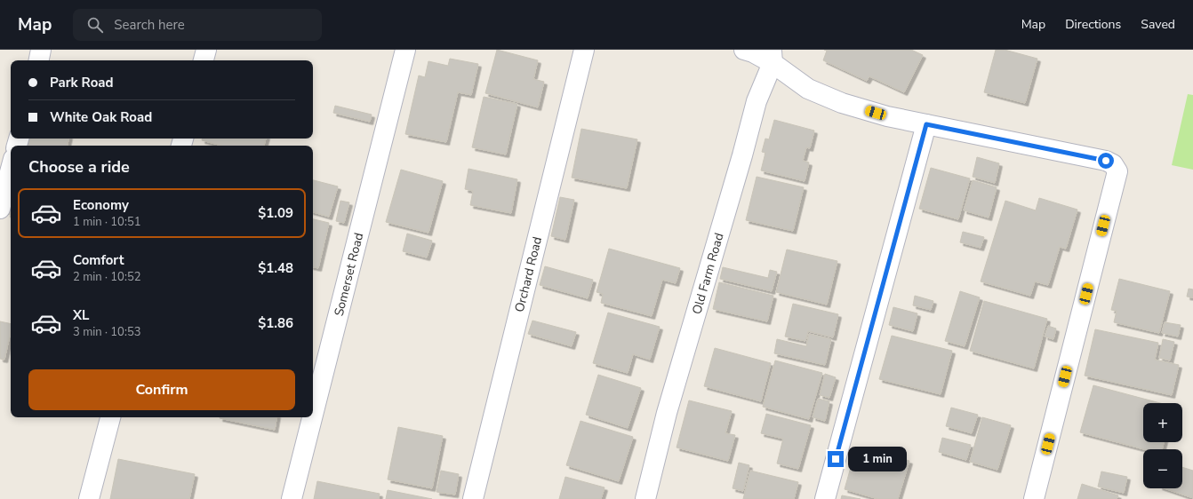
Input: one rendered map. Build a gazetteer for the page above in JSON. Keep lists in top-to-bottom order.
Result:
{
  "streets": {
    "street": ["Old Farm Road", "Somerset Road", "Orchard Road"]
  },
  "page": {
    "header": "Map",
    "search": "Search here",
    "nav": ["Map", "Directions", "Saved"],
    "banner": ["Park Road", "White Oak Road"],
    "heading": "Choose a ride",
    "list": [
      {
        "name": "Economy",
        "note": "1 min · 10:51",
        "value": "$1.09"
      },
      {
        "name": "Comfort",
        "note": "2 min · 10:52",
        "value": "$1.48"
      },
      {
        "name": "XL",
        "note": "3 min · 10:53",
        "value": "$1.86"
      }
    ],
    "buttons": "Confirm",
    "map_buttons": ["+", "−"],
    "bubble": "1 min"
  }
}
